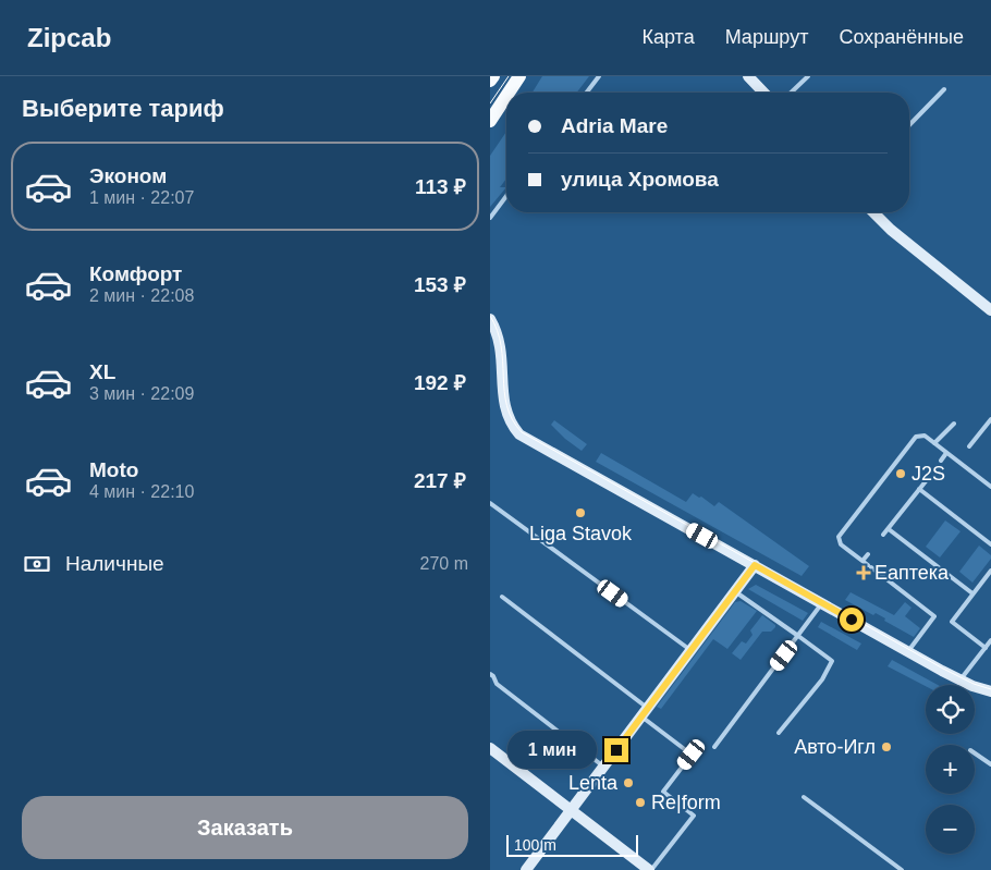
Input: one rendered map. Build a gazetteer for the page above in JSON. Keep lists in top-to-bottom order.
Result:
{
  "places": {
    "other": [
      "J2S",
      "Liga Stavok",
      "Авто-Игл",
      "Lenta",
      "Re|form"
    ],
    "health": ["Еаптека"]
  },
  "scale_bar": "100 m",
  "page": {
    "header": "Zipcab",
    "nav": ["Карта", "Маршрут", "Сохранённые"],
    "heading": "Выберите тариф",
    "banner": ["Adria Mare", "улица Хромова"],
    "list": [
      {
        "name": "Эконом",
        "note": "1 мин · 22:07",
        "value": "113 ₽"
      },
      {
        "name": "Комфорт",
        "note": "2 мин · 22:08",
        "value": "153 ₽"
      },
      {
        "name": "XL",
        "note": "3 мин · 22:09",
        "value": "192 ₽"
      },
      {
        "name": "Moto",
        "note": "4 мин · 22:10",
        "value": "217 ₽"
      }
    ],
    "pay": ["Наличные", "270 m"],
    "map_buttons": ["+", "−"],
    "bubble": "1 мин",
    "buttons": "Заказать",
    "scale": "100 m"
  }
}
